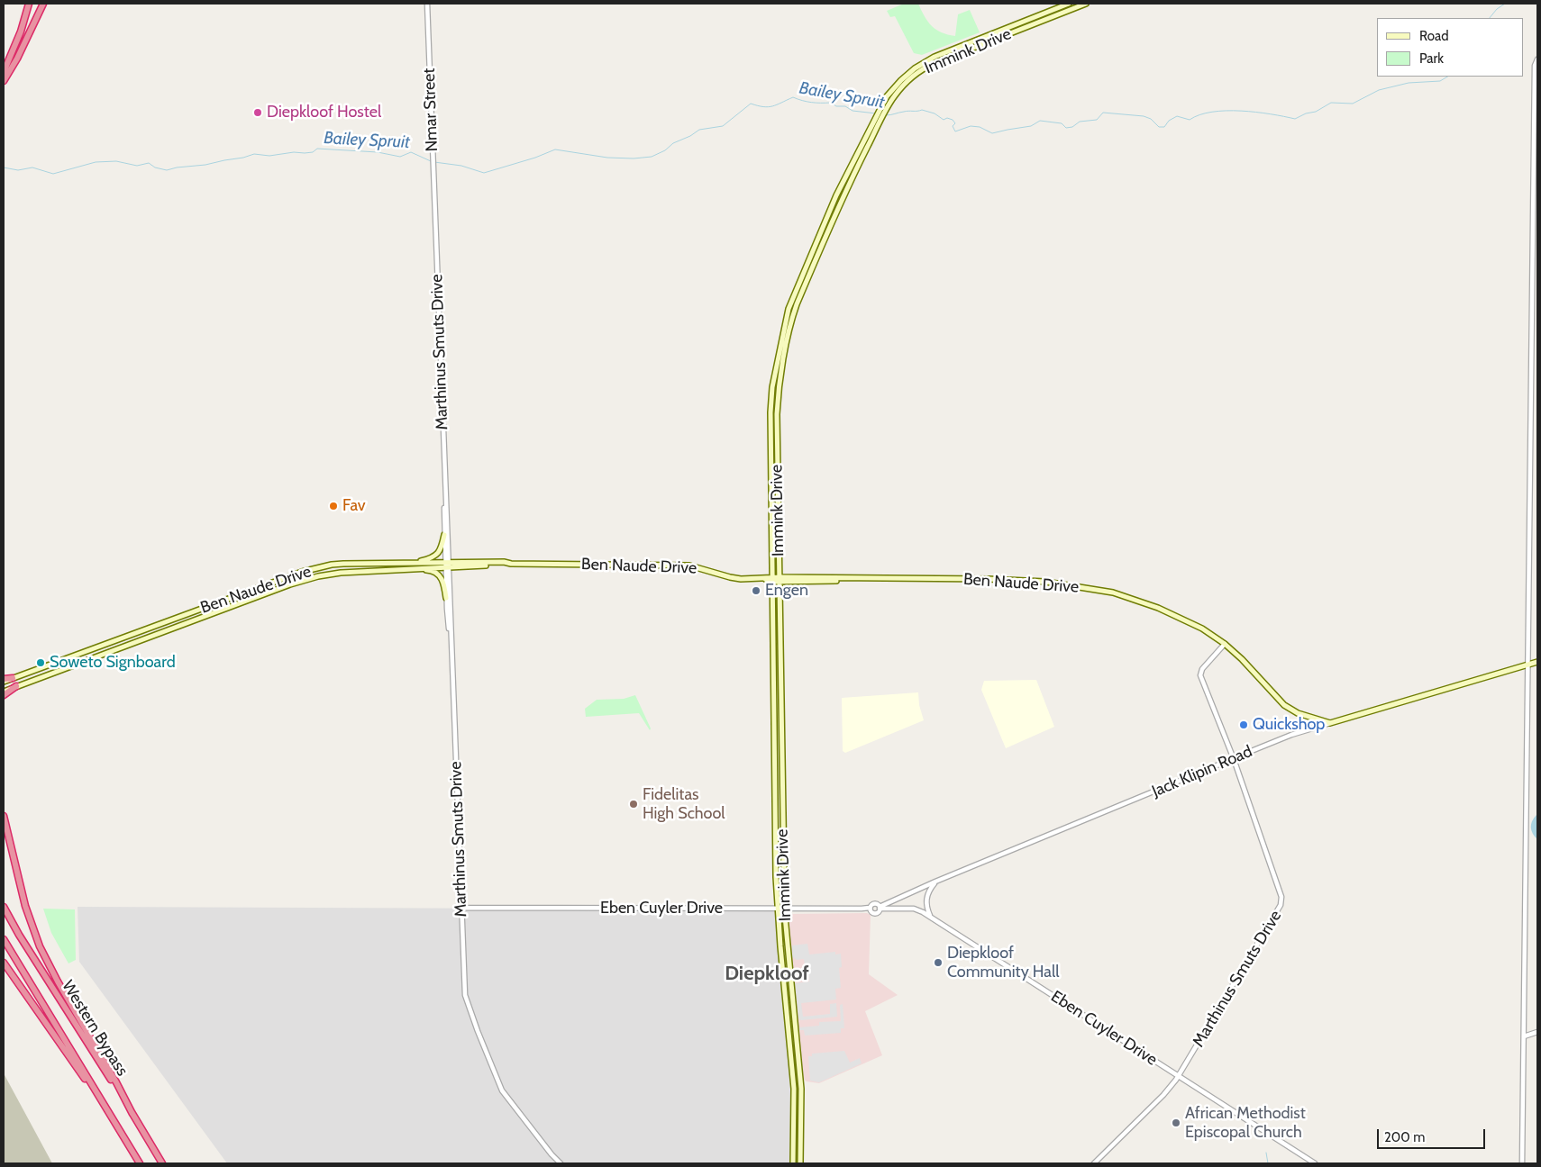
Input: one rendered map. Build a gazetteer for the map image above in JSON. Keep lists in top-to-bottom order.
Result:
{
  "streets": {
    "highway": ["Western Bypass"],
    "main road": ["Immink Drive", "Ben Naude Drive", "Jack Klipin Road"],
    "street": ["Nmar Street", "Marthinus Smuts Drive", "Eben Cuyler Drive"]
  },
  "crossings": [
    ["Immink Drive", "Ben Naude Drive"],
    ["Immink Drive", "Eben Cuyler Drive"],
    ["Nmar Street", "Marthinus Smuts Drive"],
    ["Marthinus Smuts Drive", "Ben Naude Drive"],
    ["Marthinus Smuts Drive", "Jack Klipin Road"],
    ["Marthinus Smuts Drive", "Eben Cuyler Drive"],
    ["Ben Naude Drive", "Jack Klipin Road"]
  ],
  "districts": ["Diepkloof"],
  "water": ["Bailey Spruit"],
  "places": [
    "Diepkloof Hostel",
    "Fav",
    "Engen",
    "Soweto Signboard",
    "Quickshop",
    "Fidelitas High School",
    "Diepkloof Community Hall",
    "African Methodist Episcopal Church"
  ],
  "legend": ["Road", "Park"],
  "scale_bar": "200 m"
}
